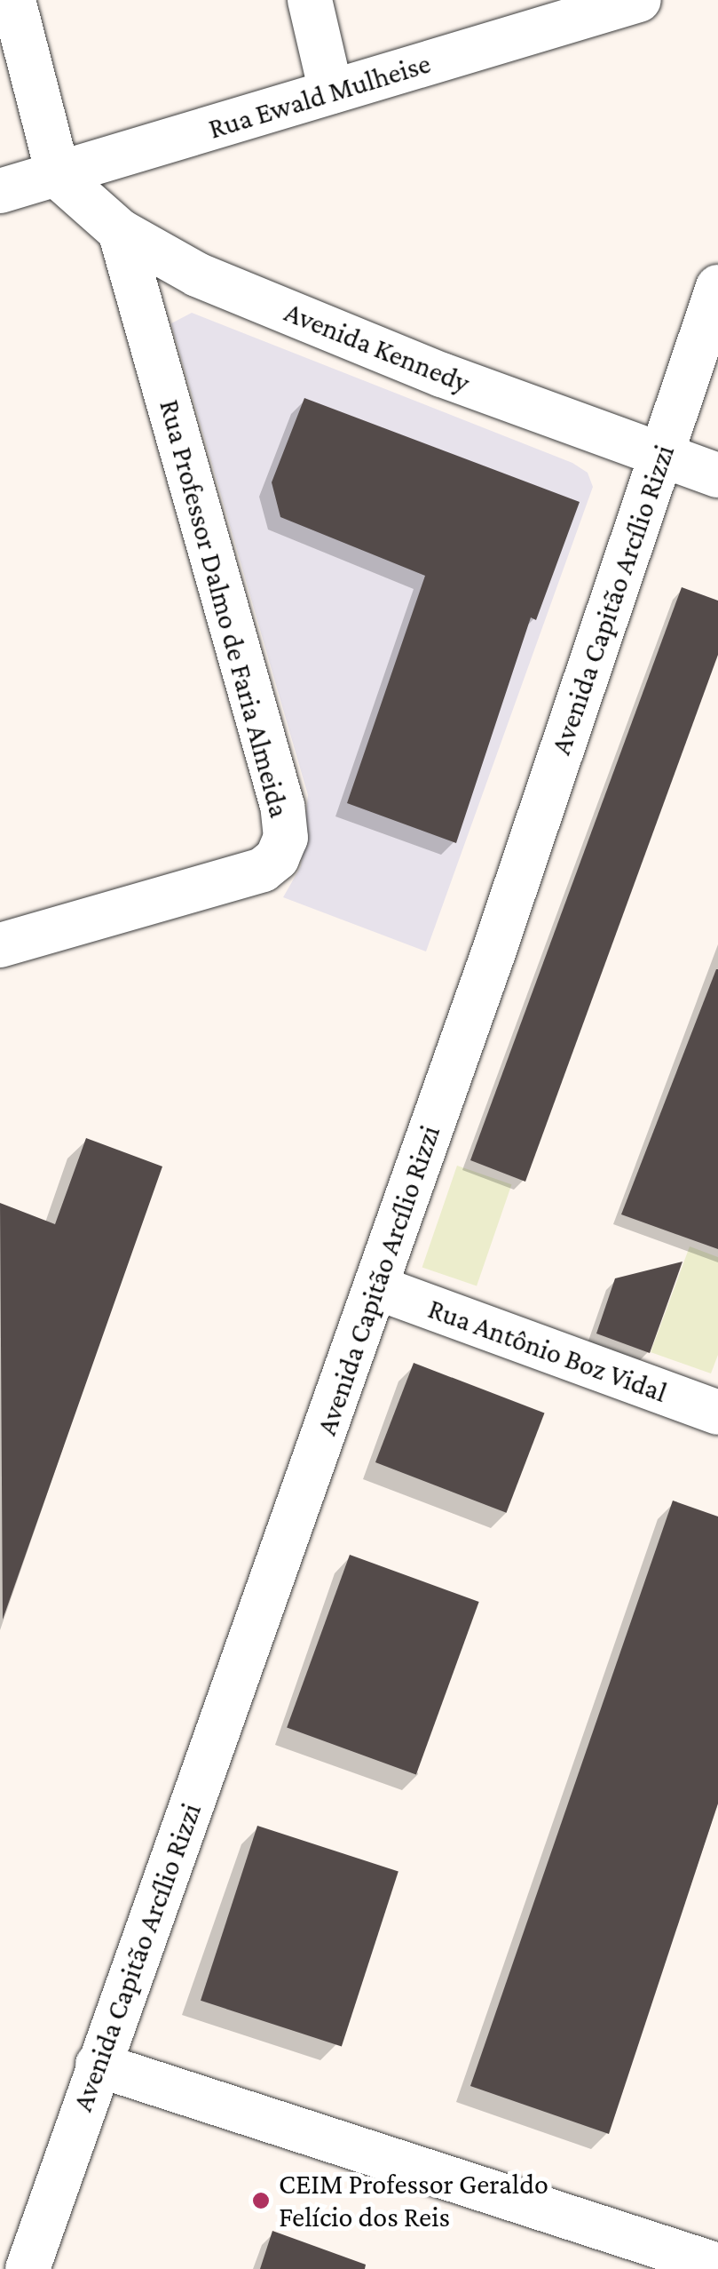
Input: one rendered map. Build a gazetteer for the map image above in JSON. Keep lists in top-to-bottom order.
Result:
{
  "streets": {
    "street": [
      "Rua Ewald Mulheise",
      "Avenida Kennedy",
      "Avenida Capitão Arcílio Rizzi",
      "Rua Professor Dalmo de Faria Almeida",
      "Rua Antônio Boz Vidal"
    ]
  },
  "crossings": [
    ["Rua Ewald Mulheise", "Avenida Kennedy"],
    ["Avenida Kennedy", "Avenida Capitão Arcílio Rizzi"],
    ["Avenida Kennedy", "Rua Professor Dalmo de Faria Almeida"],
    ["Avenida Capitão Arcílio Rizzi", "Rua Antônio Boz Vidal"]
  ],
  "places": ["CEIM Professor Geraldo Felício dos Reis"]
}
